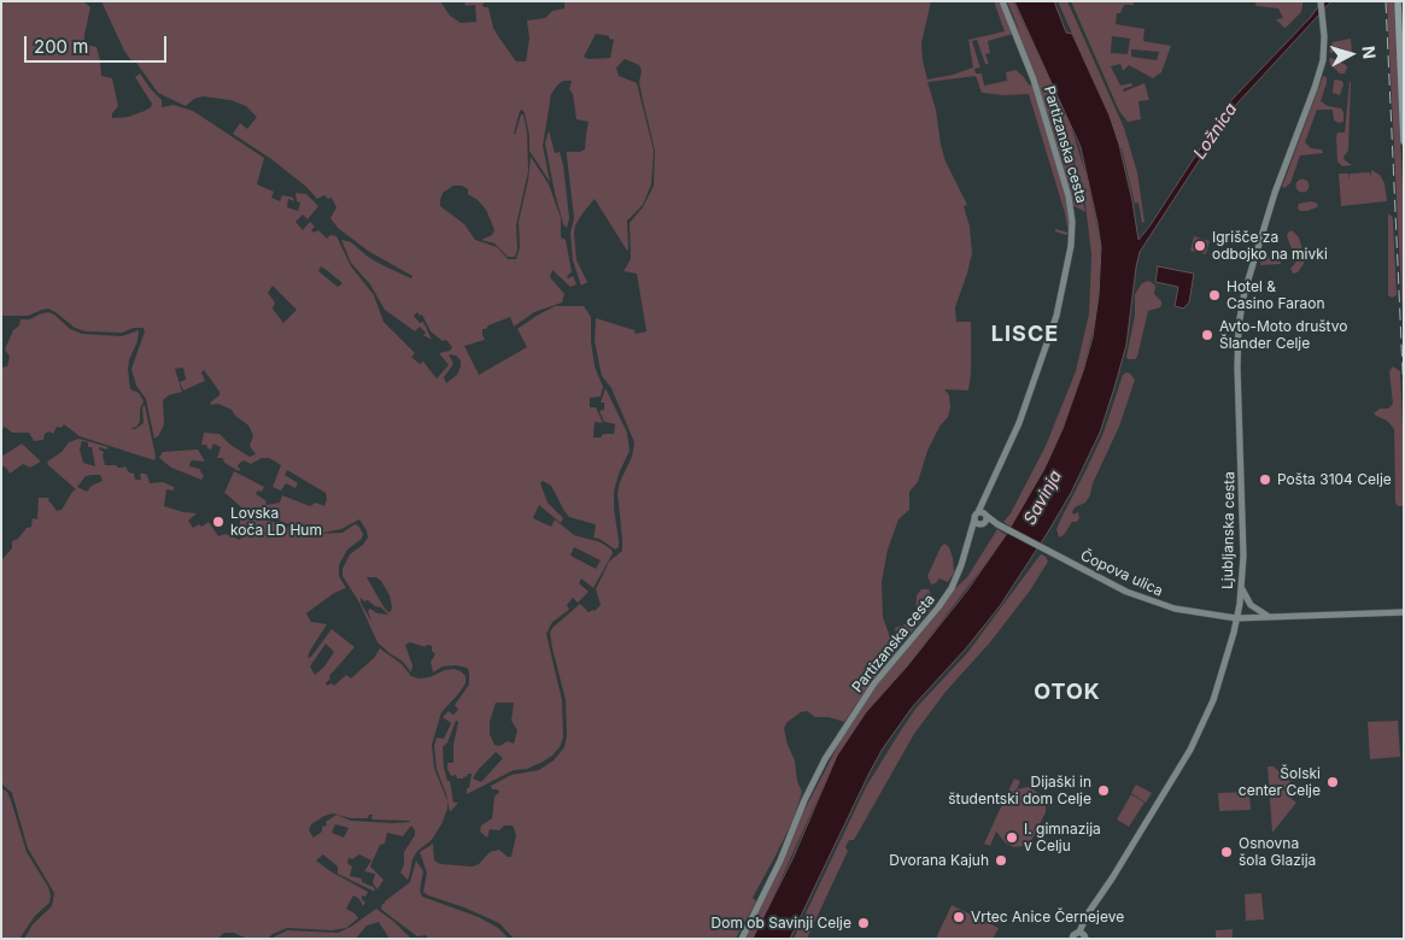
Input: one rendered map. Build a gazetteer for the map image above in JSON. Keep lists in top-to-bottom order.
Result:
{
  "streets": {
    "street": ["Partizanska cesta", "Ljubljanska cesta", "Čopova ulica"]
  },
  "crossings": [
    ["Partizanska cesta", "Čopova ulica"],
    ["Ljubljanska cesta", "Čopova ulica"]
  ],
  "districts": ["LISCE", "OTOK"],
  "water": ["Ložnica", "Savinja"],
  "places": [
    "Igrišče za odbojko na mivki",
    "Hotel & Casino Faraon",
    "Avto-Moto društvo Šlander Celje",
    "Pošta 3104 Celje",
    "Lovska koča LD Hum",
    "Šolski center Celje",
    "Dijaški in študentski dom Celje",
    "I. gimnazija v Celju",
    "Osnovna šola Glazija",
    "Dvorana Kajuh",
    "Vrtec Anice Černejeve",
    "Dom ob Savinji Celje"
  ],
  "scale_bar": "200 m",
  "north": "right"
}
